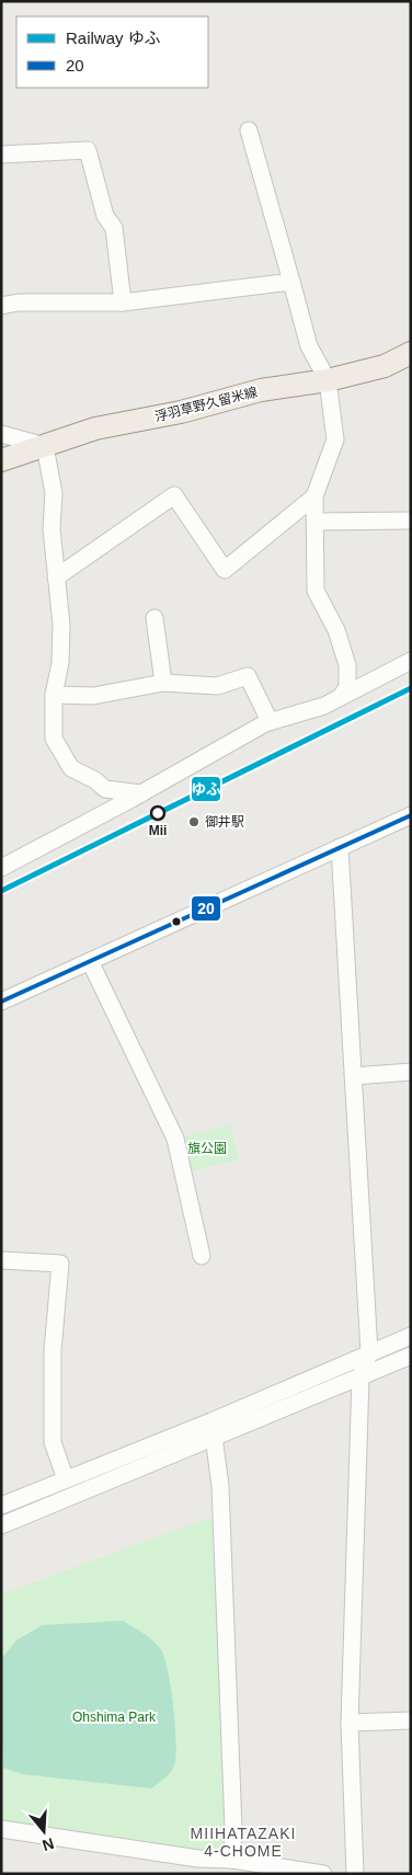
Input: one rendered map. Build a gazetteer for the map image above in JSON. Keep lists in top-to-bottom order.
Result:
{
  "streets": {
    "main road": ["浮羽草野久留米線"]
  },
  "districts": ["MIIHATAZAKI 4-CHOME"],
  "parks": ["旗公園", "Ohshima Park"],
  "places": ["Mii", "御井駅"],
  "lines": ["rail line ゆふ", "transit line 20"],
  "legend": ["Railway ゆふ", "20"],
  "north": "bottom"
}
